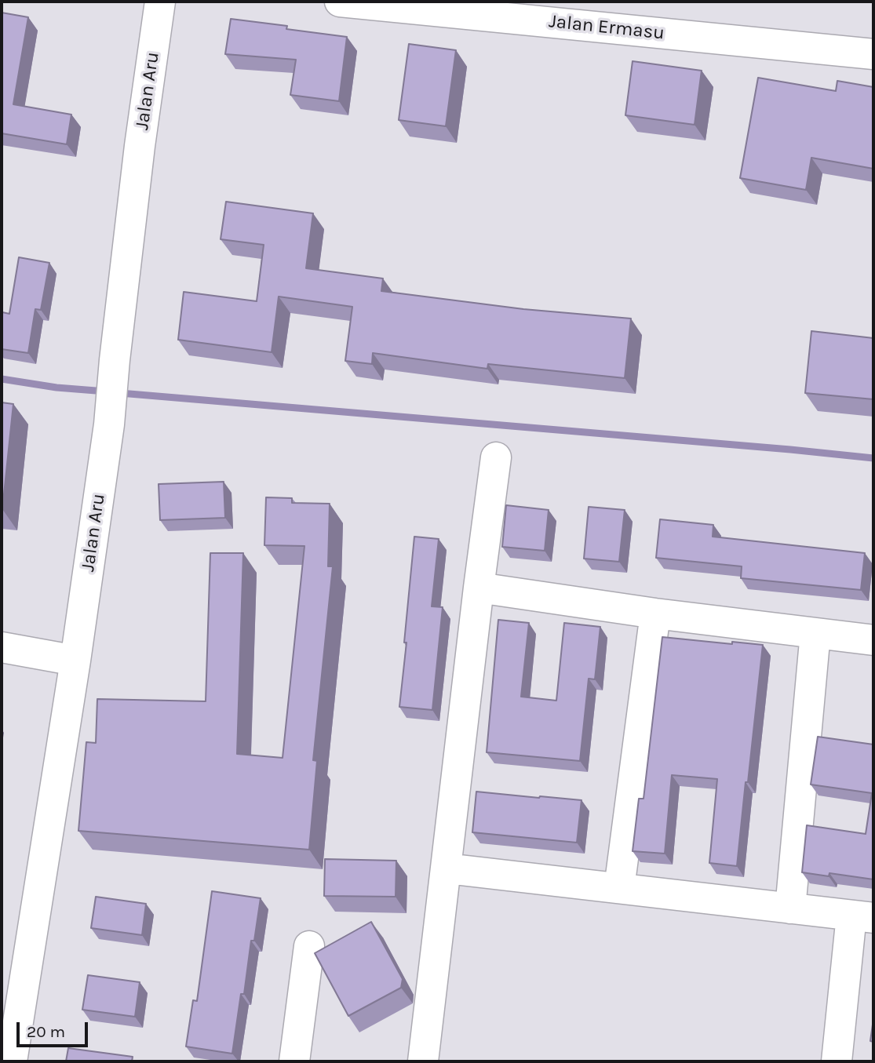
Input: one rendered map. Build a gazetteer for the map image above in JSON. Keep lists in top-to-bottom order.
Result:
{
  "streets": {
    "street": ["Jalan Ermasu", "Jalan Aru"]
  },
  "scale_bar": "20 m"
}
